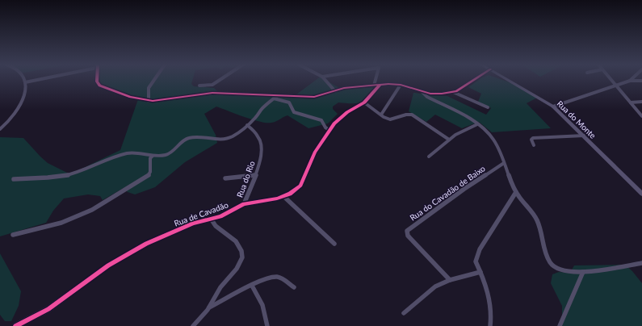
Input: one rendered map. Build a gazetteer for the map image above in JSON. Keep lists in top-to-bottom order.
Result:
{
  "streets": {
    "street": [
      "Rua do Monte",
      "Rua do Rio",
      "Rua do Cavadão de Baixo",
      "Rua de Cavadão"
    ]
  },
  "crossings": [
    ["Rua do Rio", "Rua de Cavadão"]
  ]
}
